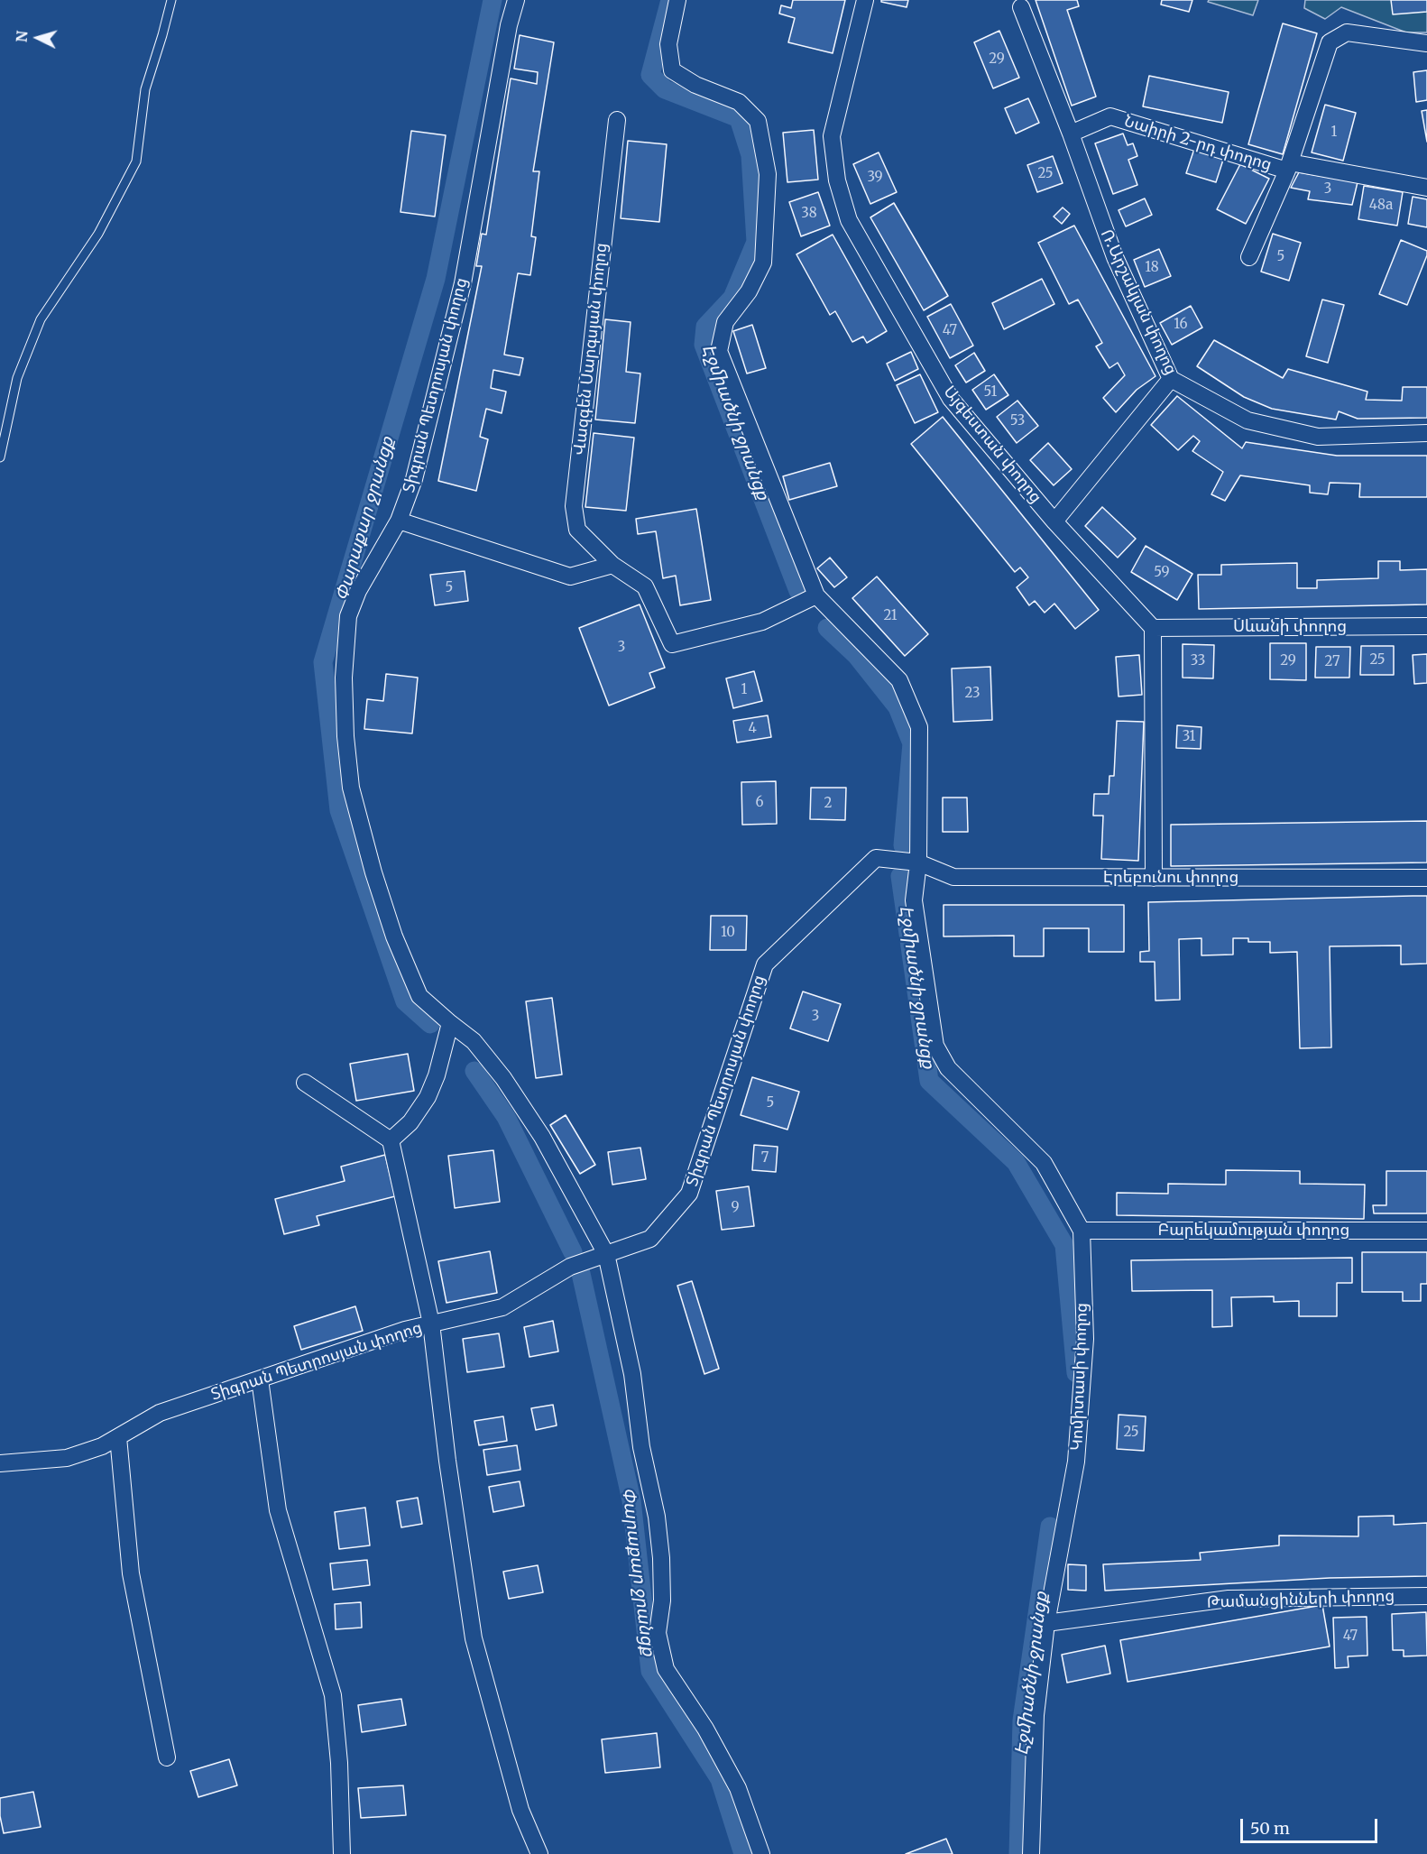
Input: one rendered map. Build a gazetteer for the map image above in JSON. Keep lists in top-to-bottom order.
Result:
{
  "streets": {
    "street": [
      "Նաիրի 2-րդ փողոց",
      "Ռ.Արշակյան փողոց",
      "Վազգեն Սարգսյան փողոց",
      "Տիգրան Պետրոսյան փողոց",
      "Այգեստան փողոց",
      "Սևանի փողոց",
      "Էրեբունու փողոց",
      "Բարեկամության փողոց",
      "Կոմիտասի փողոց",
      "Թամանցինների փողոց"
    ]
  },
  "crossings": [
    ["Նաիրի 2-րդ փողոց", "Ռ.Արշակյան փողոց"],
    ["Վազգեն Սարգսյան փողոց", "Կոմիտասի փողոց"],
    ["Տիգրան Պետրոսյան փողոց", "Էրեբունու փողոց"],
    ["Տիգրան Պետրոսյան փողոց", "Կոմիտասի փողոց"],
    ["Այգեստան փողոց", "Սևանի փողոց"],
    ["Էրեբունու փողոց", "Կոմիտասի փողոց"],
    ["Բարեկամության փողոց", "Կոմիտասի փողոց"],
    ["Կոմիտասի փողոց", "Թամանցինների փողոց"]
  ],
  "water": ["Էջմիածնի ջրանցք", "Փարաքար ջրանցք"],
  "house_numbers": [
    "29",
    "1",
    "25",
    "39",
    "3",
    "48a",
    "38",
    "5",
    "18",
    "16",
    "47",
    "51",
    "53",
    "59",
    "5",
    "21",
    "3",
    "25",
    "33",
    "29",
    "27",
    "1",
    "23",
    "4",
    "31",
    "6",
    "2",
    "10",
    "3",
    "5",
    "7",
    "9",
    "25",
    "47"
  ],
  "scale_bar": "50 m",
  "north": "left"
}
